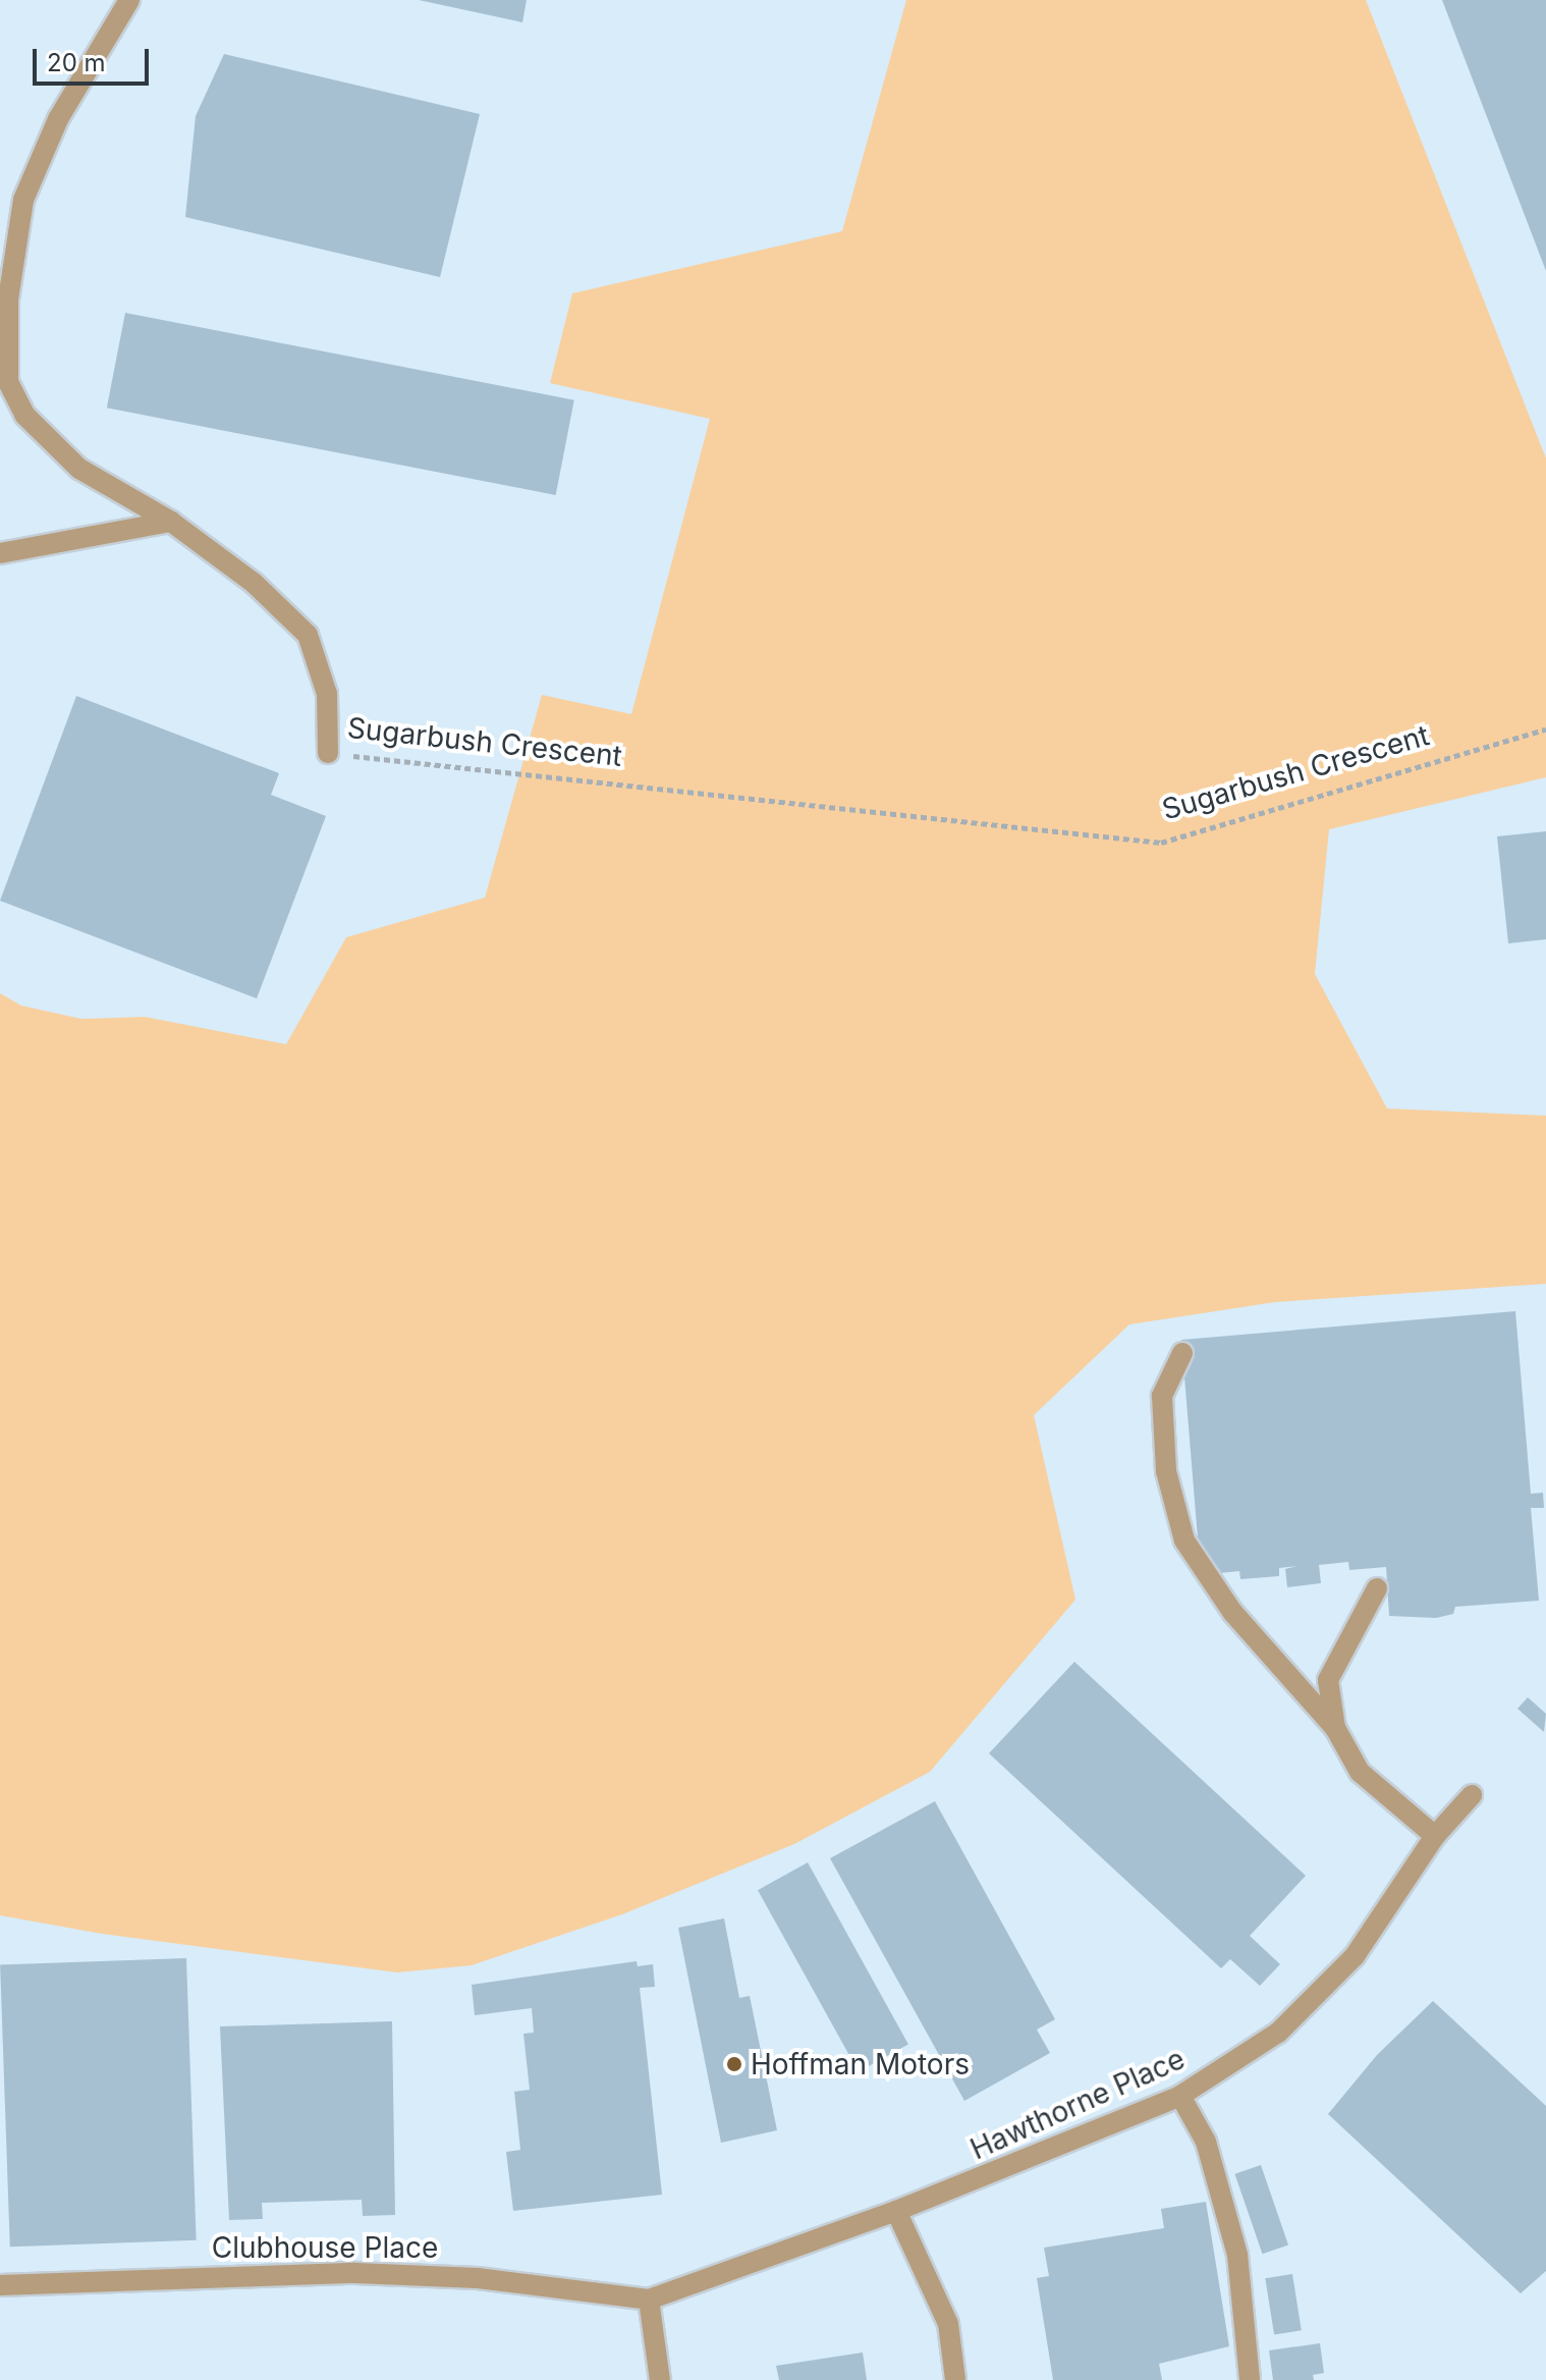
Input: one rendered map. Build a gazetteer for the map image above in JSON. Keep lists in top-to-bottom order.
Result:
{
  "streets": {
    "lane": ["Sugarbush Crescent", "Hawthorne Place", "Clubhouse Place"]
  },
  "crossings": [
    ["Hawthorne Place", "Clubhouse Place"]
  ],
  "places": ["Hoffman Motors"],
  "scale_bar": "20 m"
}
